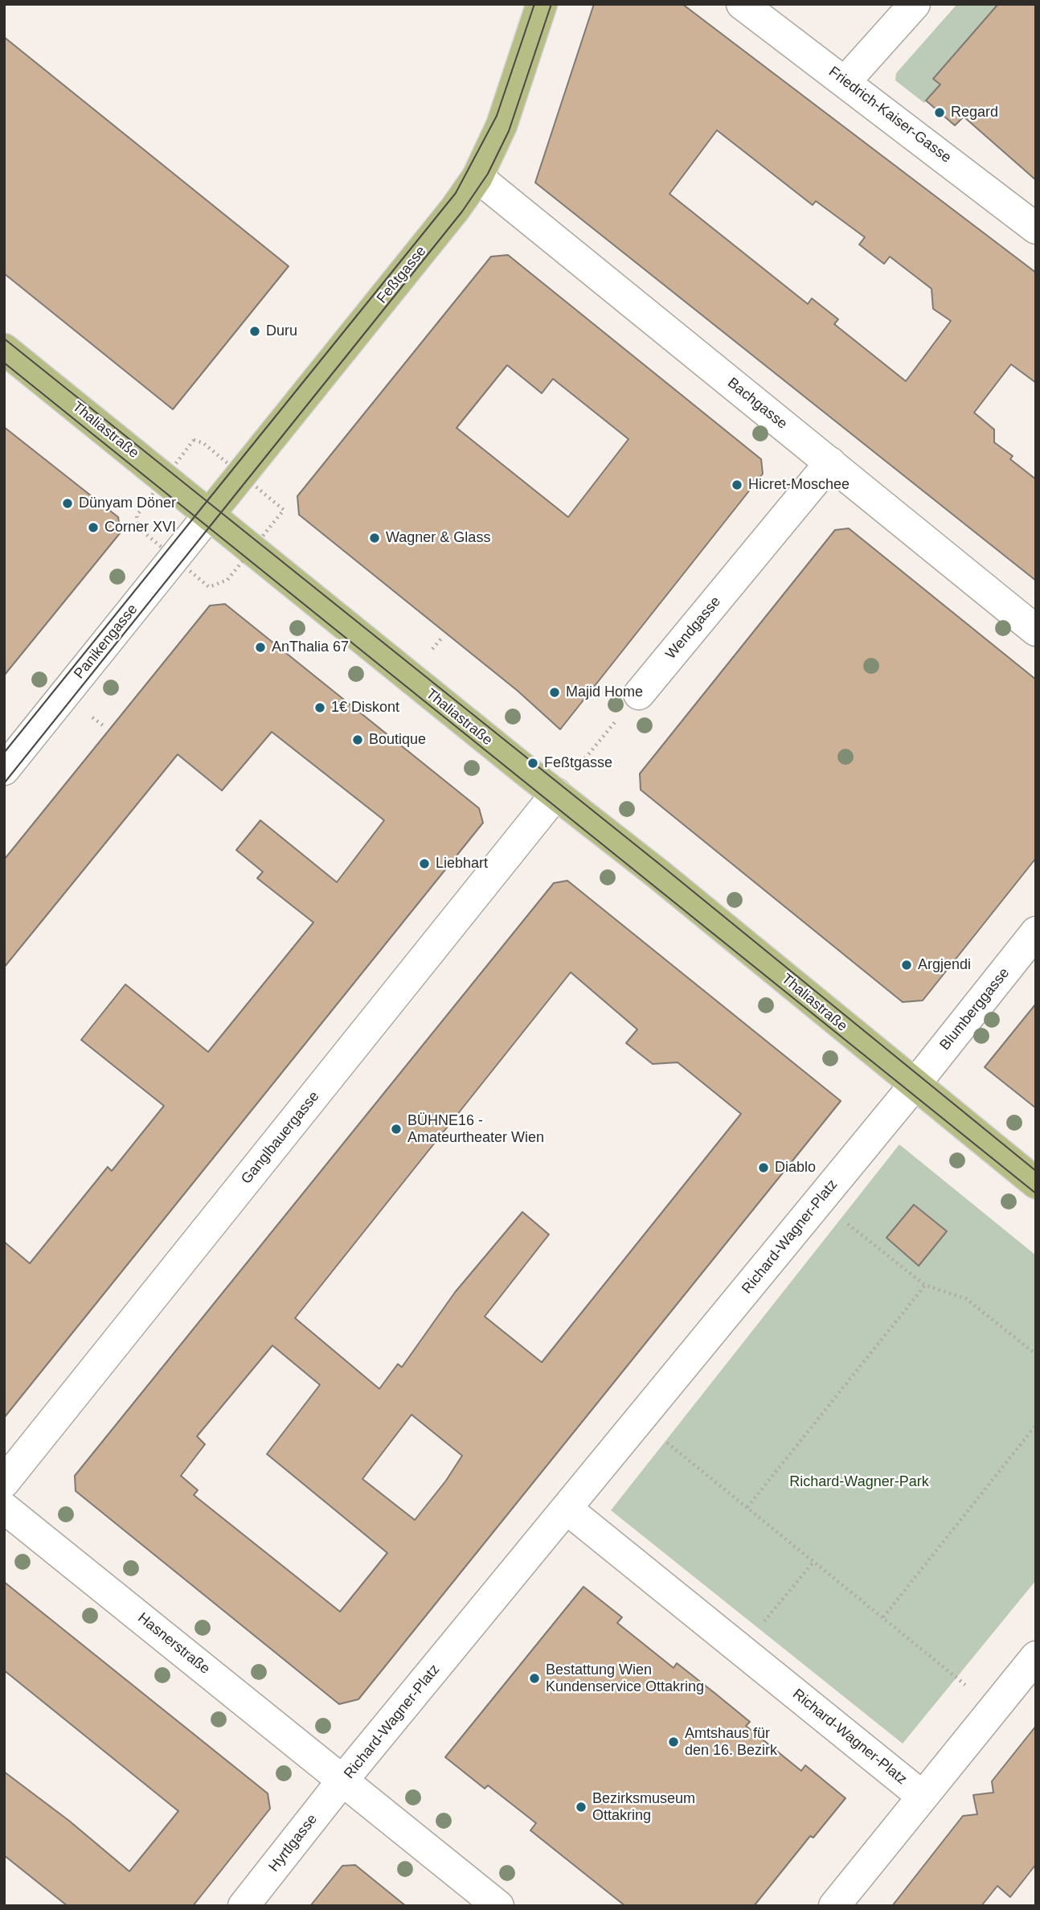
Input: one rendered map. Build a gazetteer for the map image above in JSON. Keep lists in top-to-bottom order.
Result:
{
  "streets": {
    "main road": ["Feßtgasse", "Thaliastraße"],
    "street": [
      "Friedrich-Kaiser-Gasse",
      "Bachgasse",
      "Wendgasse",
      "Panikengasse",
      "Blumberggasse",
      "Ganglbauergasse",
      "Richard-Wagner-Platz",
      "Hasnerstraße",
      "Hyrtlgasse"
    ]
  },
  "crossings": [
    ["Feßtgasse", "Bachgasse"],
    ["Feßtgasse", "Thaliastraße"],
    ["Feßtgasse", "Panikengasse"],
    ["Bachgasse", "Wendgasse"],
    ["Thaliastraße", "Panikengasse"],
    ["Thaliastraße", "Blumberggasse"],
    ["Thaliastraße", "Ganglbauergasse"],
    ["Thaliastraße", "Richard-Wagner-Platz"],
    ["Blumberggasse", "Richard-Wagner-Platz"],
    ["Richard-Wagner-Platz", "Hasnerstraße"],
    ["Richard-Wagner-Platz", "Hyrtlgasse"],
    ["Hasnerstraße", "Hyrtlgasse"]
  ],
  "parks": ["Richard-Wagner-Park"],
  "places": [
    "Regard",
    "Duru",
    "Hicret-Moschee",
    "Dünyam Döner",
    "Corner XVI",
    "Wagner & Glass",
    "AnThalia 67",
    "Majid Home",
    "1€ Diskont",
    "Boutique",
    "Feßtgasse",
    "Liebhart",
    "Argjendi",
    "BÜHNE16 - Amateurtheater Wien",
    "Diablo",
    "Bestattung Wien Kundenservice Ottakring",
    "Amtshaus für den 16. Bezirk",
    "Bezirksmuseum Ottakring"
  ]
}
